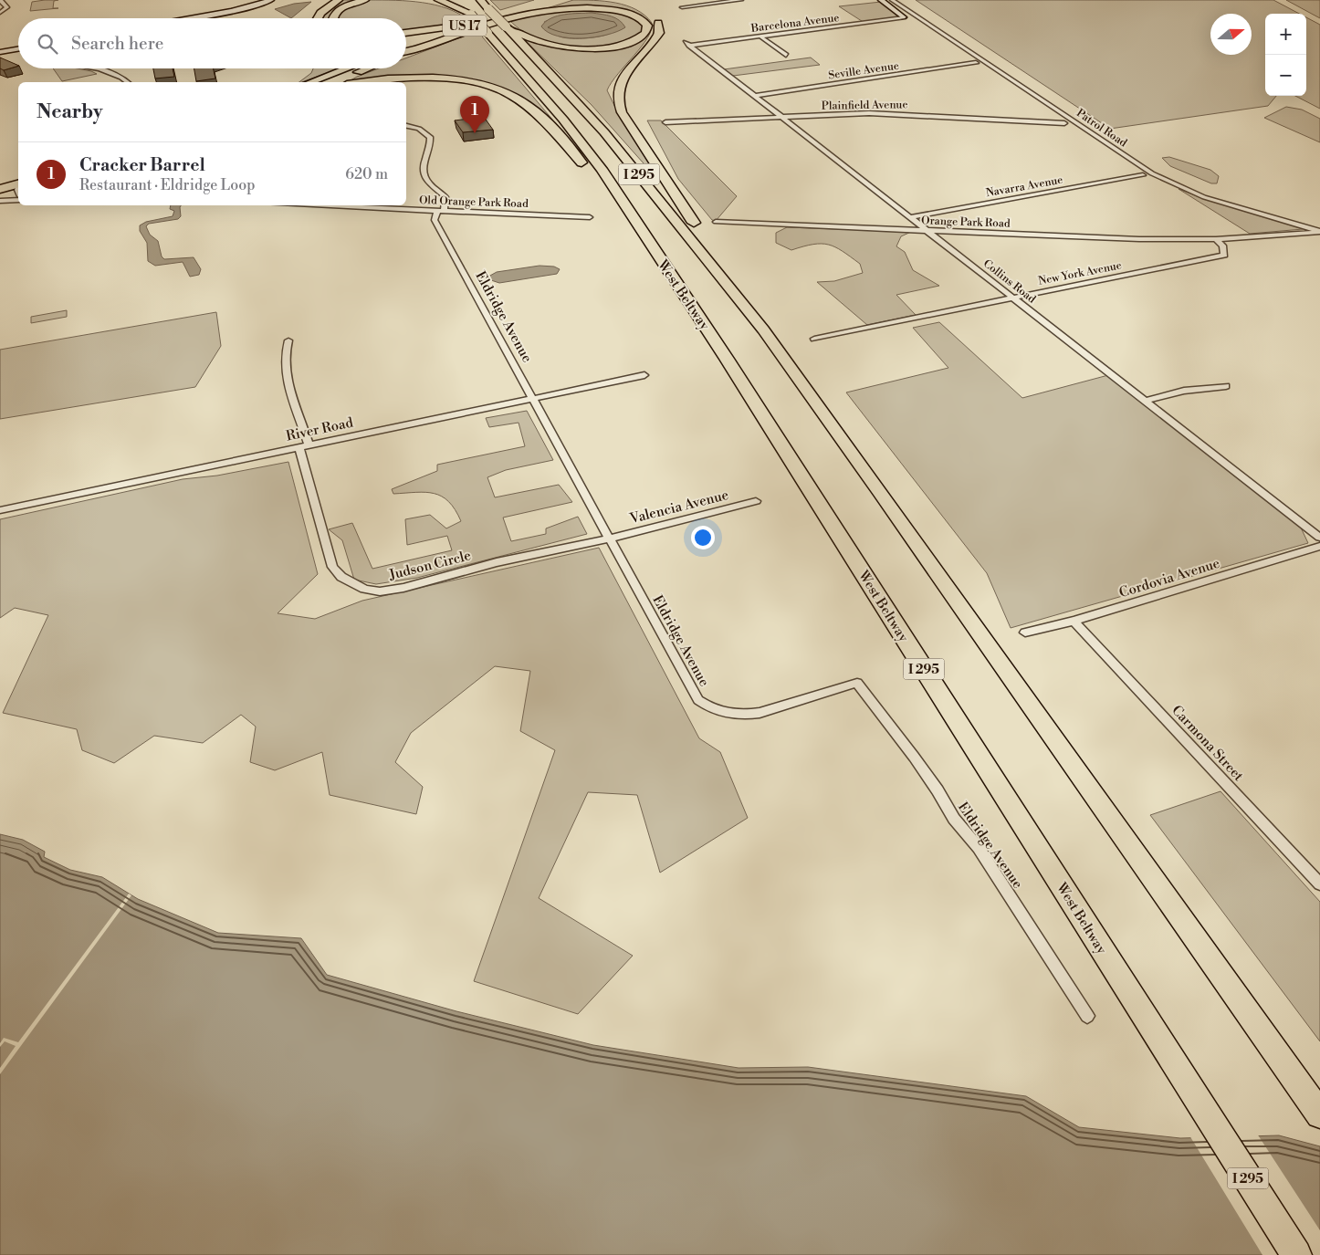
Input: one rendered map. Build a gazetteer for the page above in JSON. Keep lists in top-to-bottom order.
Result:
{
  "streets": {
    "highway": ["US 17", "I 295", "West Beltway"],
    "street": [
      "Barcelona Avenue",
      "Seville Avenue",
      "Plainfield Avenue",
      "Patrol Road",
      "Navarra Avenue",
      "Old Orange Park Road",
      "Orange Park Road",
      "New York Avenue",
      "Collins Road",
      "Eldridge Avenue",
      "River Road",
      "Valencia Avenue",
      "Judson Circle",
      "Cordovia Avenue",
      "Carmona Street"
    ]
  },
  "crossings": [
    ["Barcelona Avenue", "Collins Road"],
    ["US 17", "I 295"],
    ["Seville Avenue", "Collins Road"],
    ["Plainfield Avenue", "Collins Road"],
    ["Patrol Road", "Orange Park Road"],
    ["Navarra Avenue", "Collins Road"],
    ["Old Orange Park Road", "Eldridge Avenue"],
    ["Orange Park Road", "New York Avenue"],
    ["Orange Park Road", "Collins Road"],
    ["New York Avenue", "Collins Road"],
    ["Eldridge Avenue", "River Road"],
    ["Eldridge Avenue", "Valencia Avenue"],
    ["Eldridge Avenue", "Judson Circle"],
    ["River Road", "Judson Circle"],
    ["Valencia Avenue", "Judson Circle"],
    ["Cordovia Avenue", "Carmona Street"]
  ],
  "north": "right",
  "page": {
    "map_buttons": ["+", "−"],
    "search": "Search here",
    "heading": "Nearby",
    "pins": "1",
    "list": [
      {
        "mark": "1",
        "name": "Cracker Barrel",
        "note": "Restaurant · Eldridge Loop",
        "value": "620 m"
      }
    ]
  }
}
